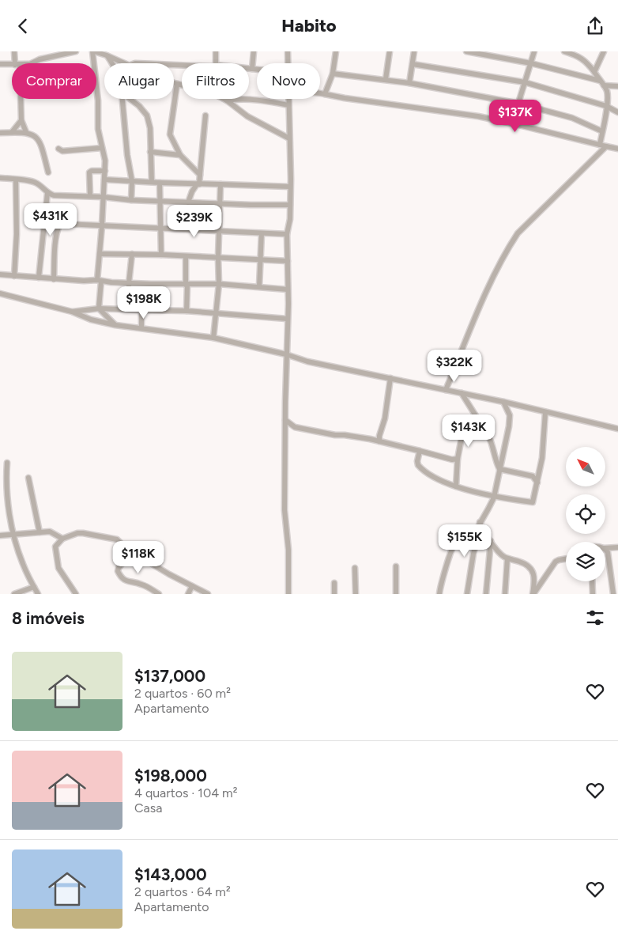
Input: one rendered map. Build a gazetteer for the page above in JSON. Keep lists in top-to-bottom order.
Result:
{
  "north": "top left",
  "page": {
    "header": "Habito",
    "chip": [
      "Comprar",
      "Alugar",
      "Filtros",
      "Novo"
    ],
    "price": [
      "$137K",
      "$431K",
      "$239K",
      "$198K",
      "$322K",
      "$143K",
      "$155K",
      "$118K"
    ],
    "heading": "8 imóveis",
    "list": [
      {
        "name": "$137,000",
        "note": "2 quartos · 60 m² · Apartamento"
      },
      {
        "name": "$198,000",
        "note": "4 quartos · 104 m² · Casa"
      },
      {
        "name": "$143,000",
        "note": "2 quartos · 64 m² · Apartamento"
      }
    ]
  }
}
